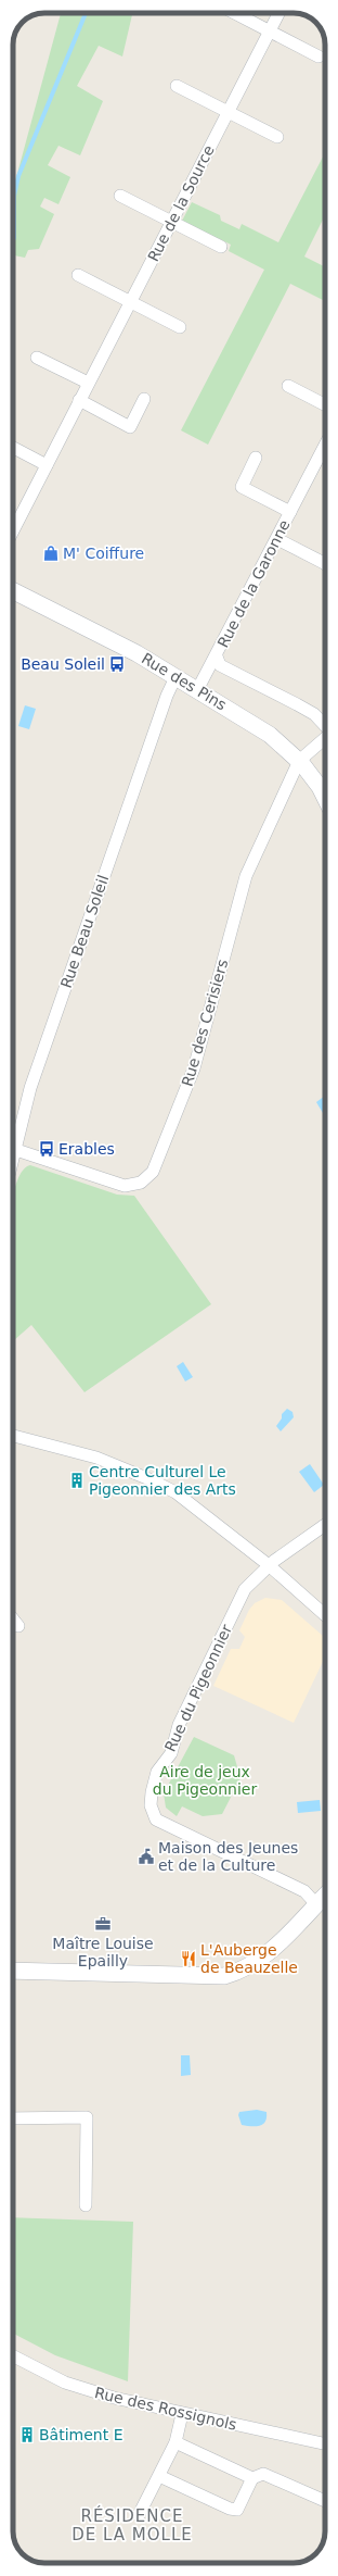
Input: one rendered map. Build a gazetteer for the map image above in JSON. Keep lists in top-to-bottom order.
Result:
{
  "streets": {
    "street": [
      "Rue de la Source",
      "Rue de la Garonne",
      "Rue des Pins",
      "Rue Beau Soleil",
      "Rue des Cerisiers",
      "Rue du Pigeonnier",
      "Rue des Rossignols"
    ]
  },
  "crossings": [
    ["Rue de la Garonne", "Rue des Pins"],
    ["Rue des Pins", "Rue Beau Soleil"],
    ["Rue des Pins", "Rue des Cerisiers"],
    ["Rue Beau Soleil", "Rue des Cerisiers"]
  ],
  "districts": ["RÉSIDENCE DE LA MOLLE"],
  "parks": ["Aire de jeux du Pigeonnier"],
  "places": {
    "shop": ["M' Coiffure"],
    "bus stop": ["Beau Soleil", "Erables"],
    "building": ["Centre Culturel Le Pigeonnier des Arts", "Bâtiment E"],
    "public building": ["Maison des Jeunes et de la Culture"],
    "office": ["Maître Louise Epailly"],
    "restaurant": ["L'Auberge de Beauzelle"]
  }
}
